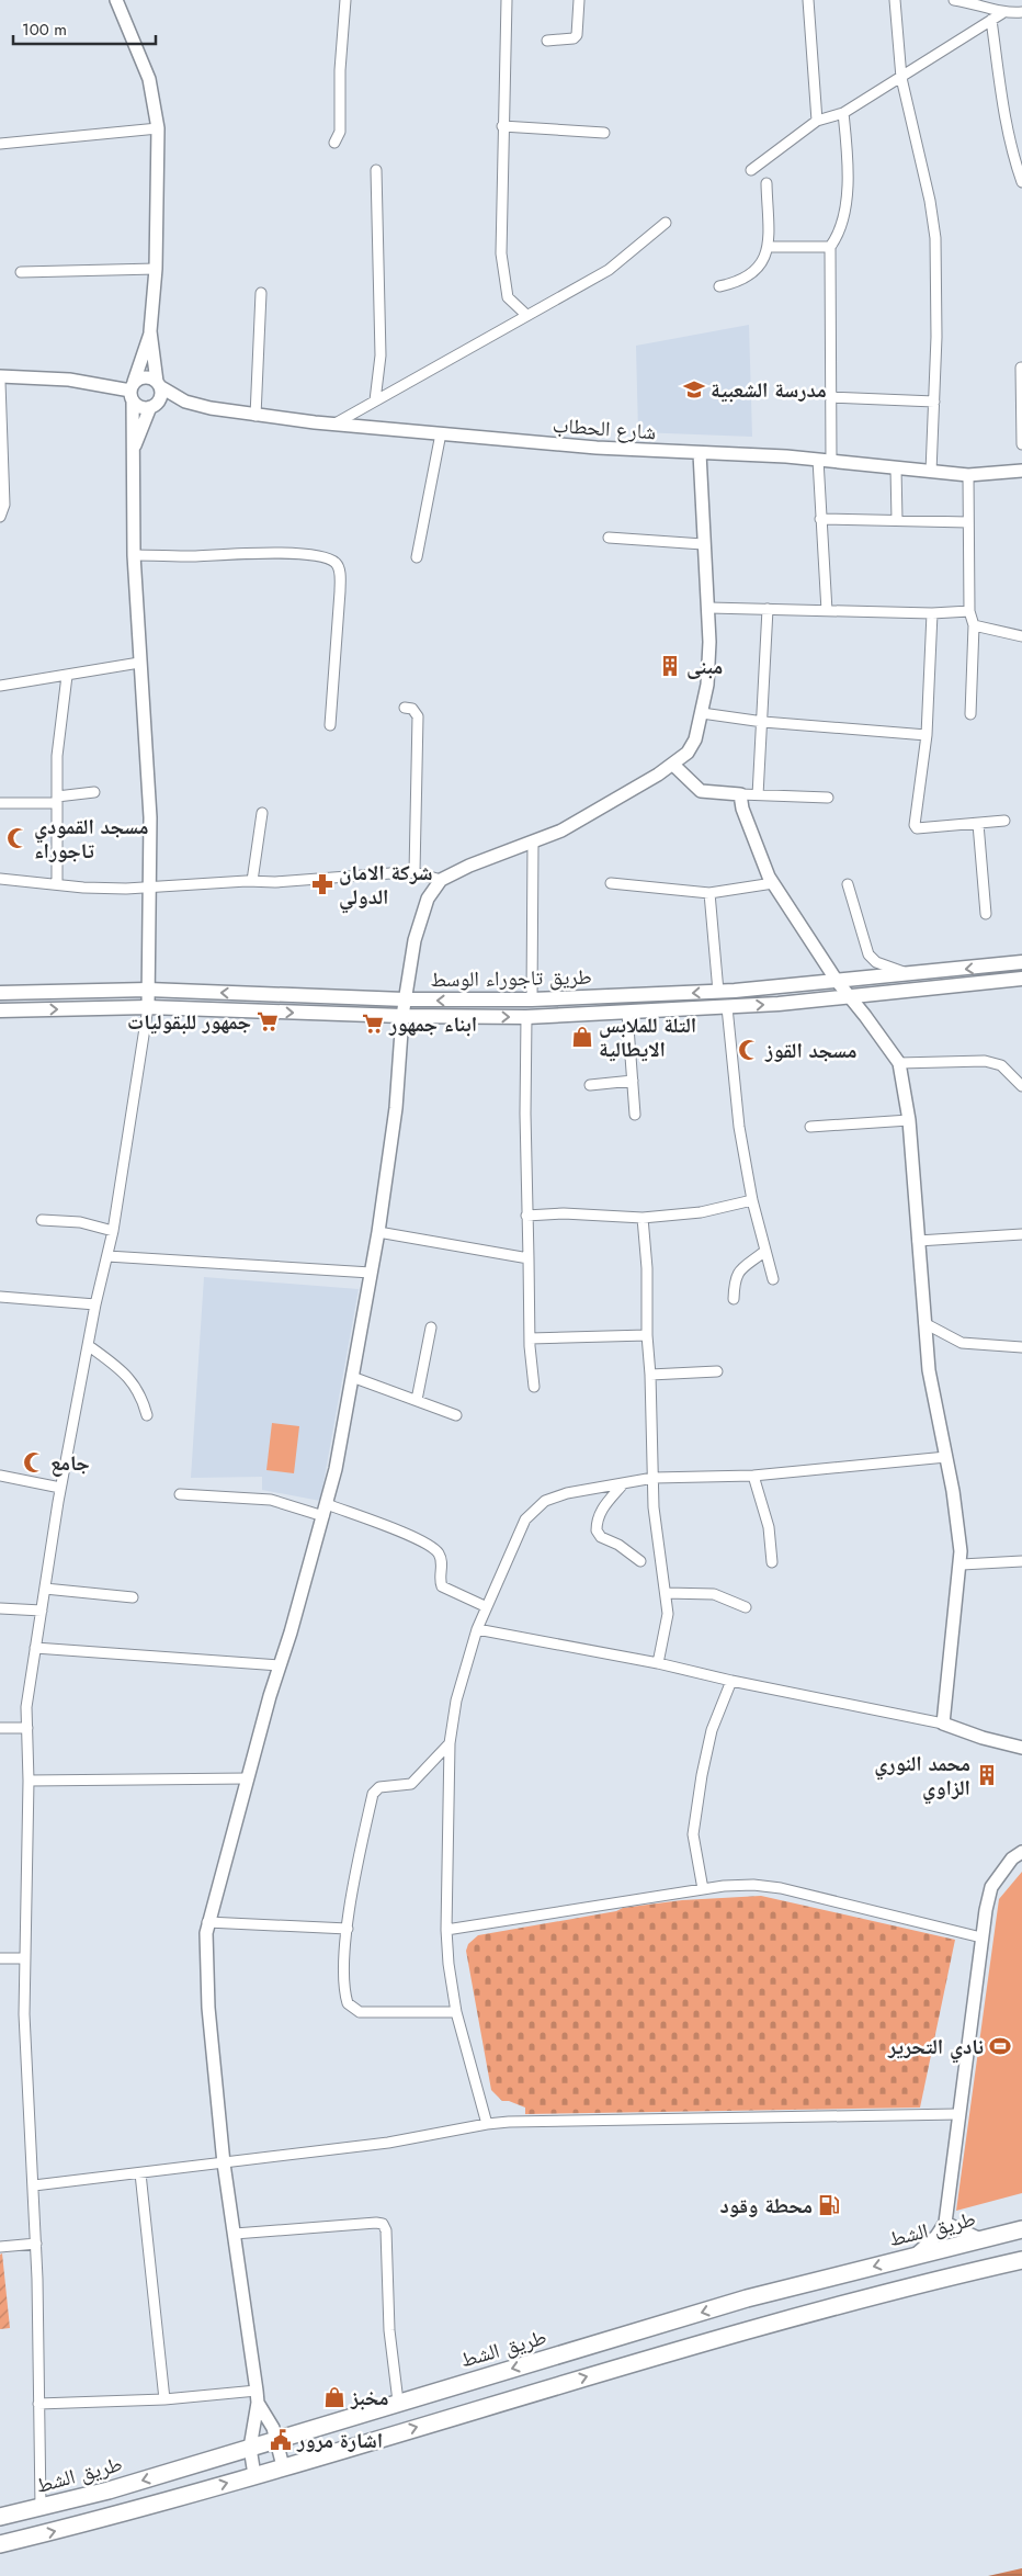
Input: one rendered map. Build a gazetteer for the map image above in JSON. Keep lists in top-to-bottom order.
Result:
{
  "streets": {
    "highway": ["طريق الشط"],
    "main road": ["طريق تاجوراء الوسط"],
    "street": ["شارع الحطاب"]
  },
  "places": {
    "school or university": ["مدرسة الشعبية"],
    "building": ["مبنى", "محمد النوري الزاوي"],
    "mosque": ["مسجد القمودي تاجوراء", "مسجد القوز", "جامع"],
    "pharmacy": ["شركة الامان الدولي"],
    "supermarket": ["جمهور للبقوليات", "ابناء جمهور"],
    "shop": ["التلة للملابس الايطالية", "مخبز"],
    "sports": ["نادي التحرير"],
    "fuel station": ["محطة وقود"],
    "public building": ["اشارة مرور"]
  },
  "scale_bar": "100 m"
}
